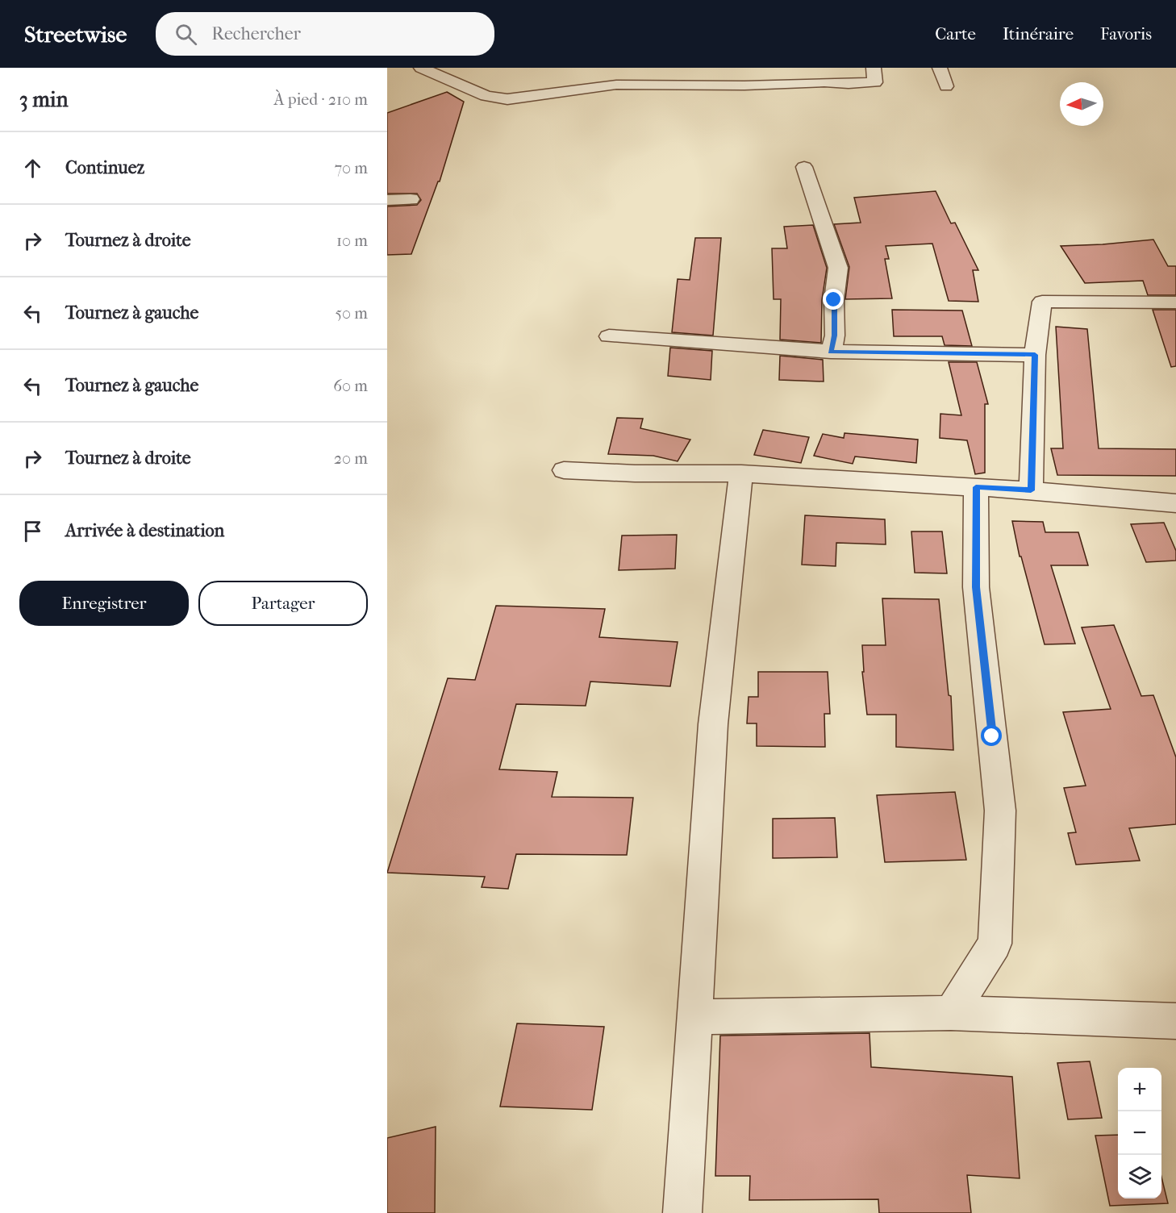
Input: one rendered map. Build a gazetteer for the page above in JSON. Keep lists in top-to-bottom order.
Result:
{
  "north": "left",
  "page": {
    "header": "Streetwise",
    "search": "Rechercher",
    "nav": ["Carte", "Itinéraire", "Favoris"],
    "heading": ["3 min", "À pied · 210 m"],
    "list": [
      ["Continuez", "70 m"],
      ["Tournez à droite", "10 m"],
      ["Tournez à gauche", "50 m"],
      ["Tournez à gauche", "60 m"],
      ["Tournez à droite", "20 m"],
      "Arrivée à destination"
    ],
    "buttons": ["Enregistrer", "Partager"],
    "map_buttons": ["+", "−"]
  }
}
